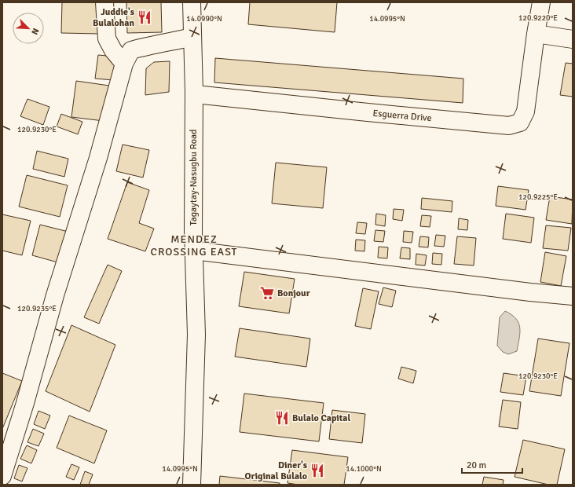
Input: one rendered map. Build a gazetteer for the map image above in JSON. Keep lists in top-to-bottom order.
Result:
{
  "streets": {
    "street": ["Esguerra Drive", "Tagaytay-Nasugbu Road"]
  },
  "crossings": [
    ["Esguerra Drive", "Tagaytay-Nasugbu Road"]
  ],
  "districts": ["MENDEZ CROSSING EAST"],
  "places": {
    "restaurant": ["Juddie's Bulalohan", "Bulalo Capital", "Diner's Original Bulalo"],
    "supermarket": ["Bonjour"]
  },
  "scale_bar": "20 m",
  "north": "bottom right",
  "coordinates": [
    "120.9220°E",
    "14.0990°N",
    "14.0995°N",
    "120.9230°E",
    "120.9225°E",
    "120.9235°E",
    "14.1000°N"
  ]
}
